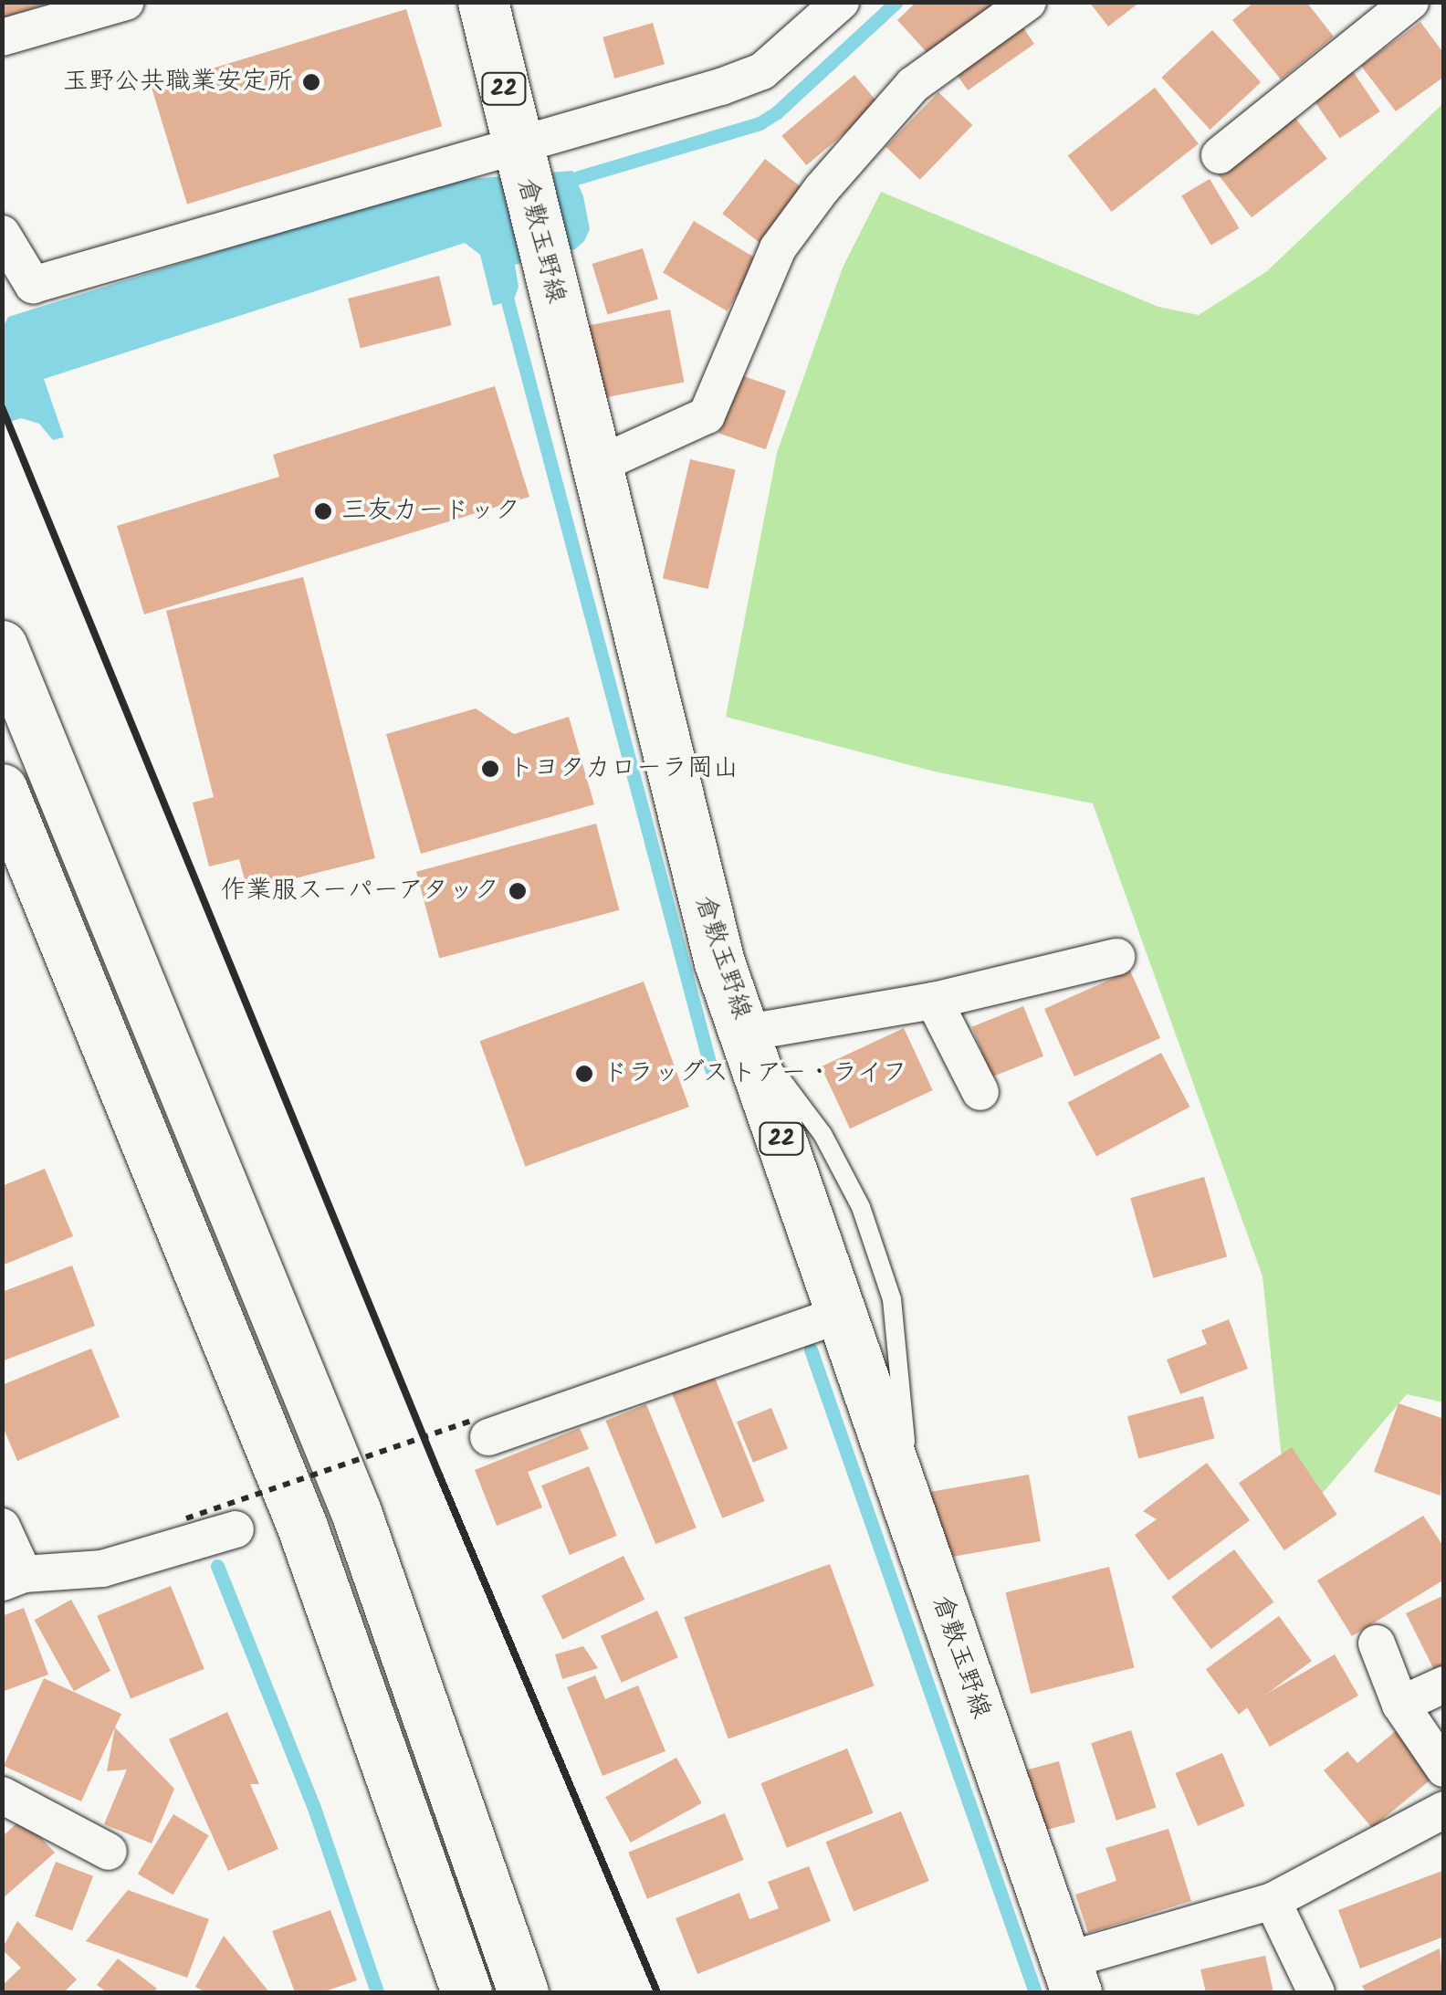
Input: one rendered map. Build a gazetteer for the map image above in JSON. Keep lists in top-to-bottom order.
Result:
{
  "streets": {
    "street": ["22", "倉敷玉野線"]
  },
  "places": [
    "玉野公共職業安定所",
    "三友カードック",
    "トヨタカローラ岡山",
    "作業服スーパーアタック",
    "ドラッグストアー・ライフ"
  ]
}
